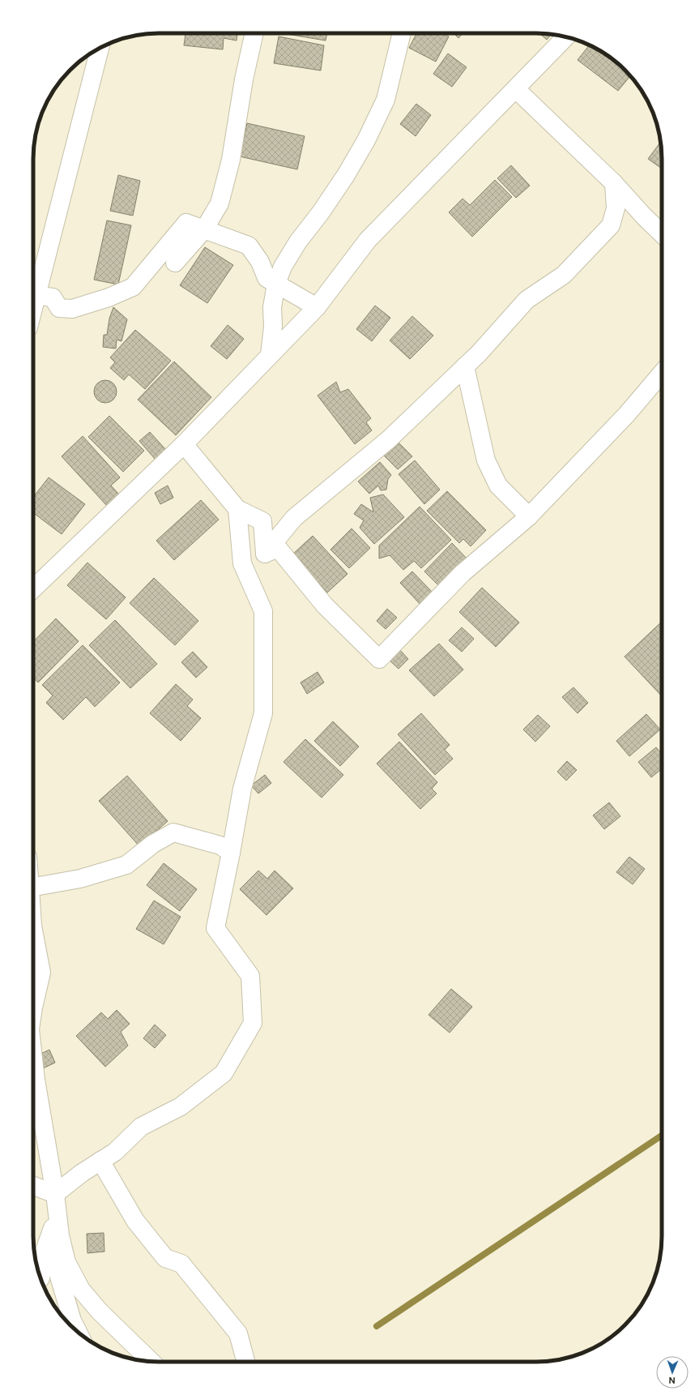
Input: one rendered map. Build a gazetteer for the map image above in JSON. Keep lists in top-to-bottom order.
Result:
{
  "north": "bottom"
}
